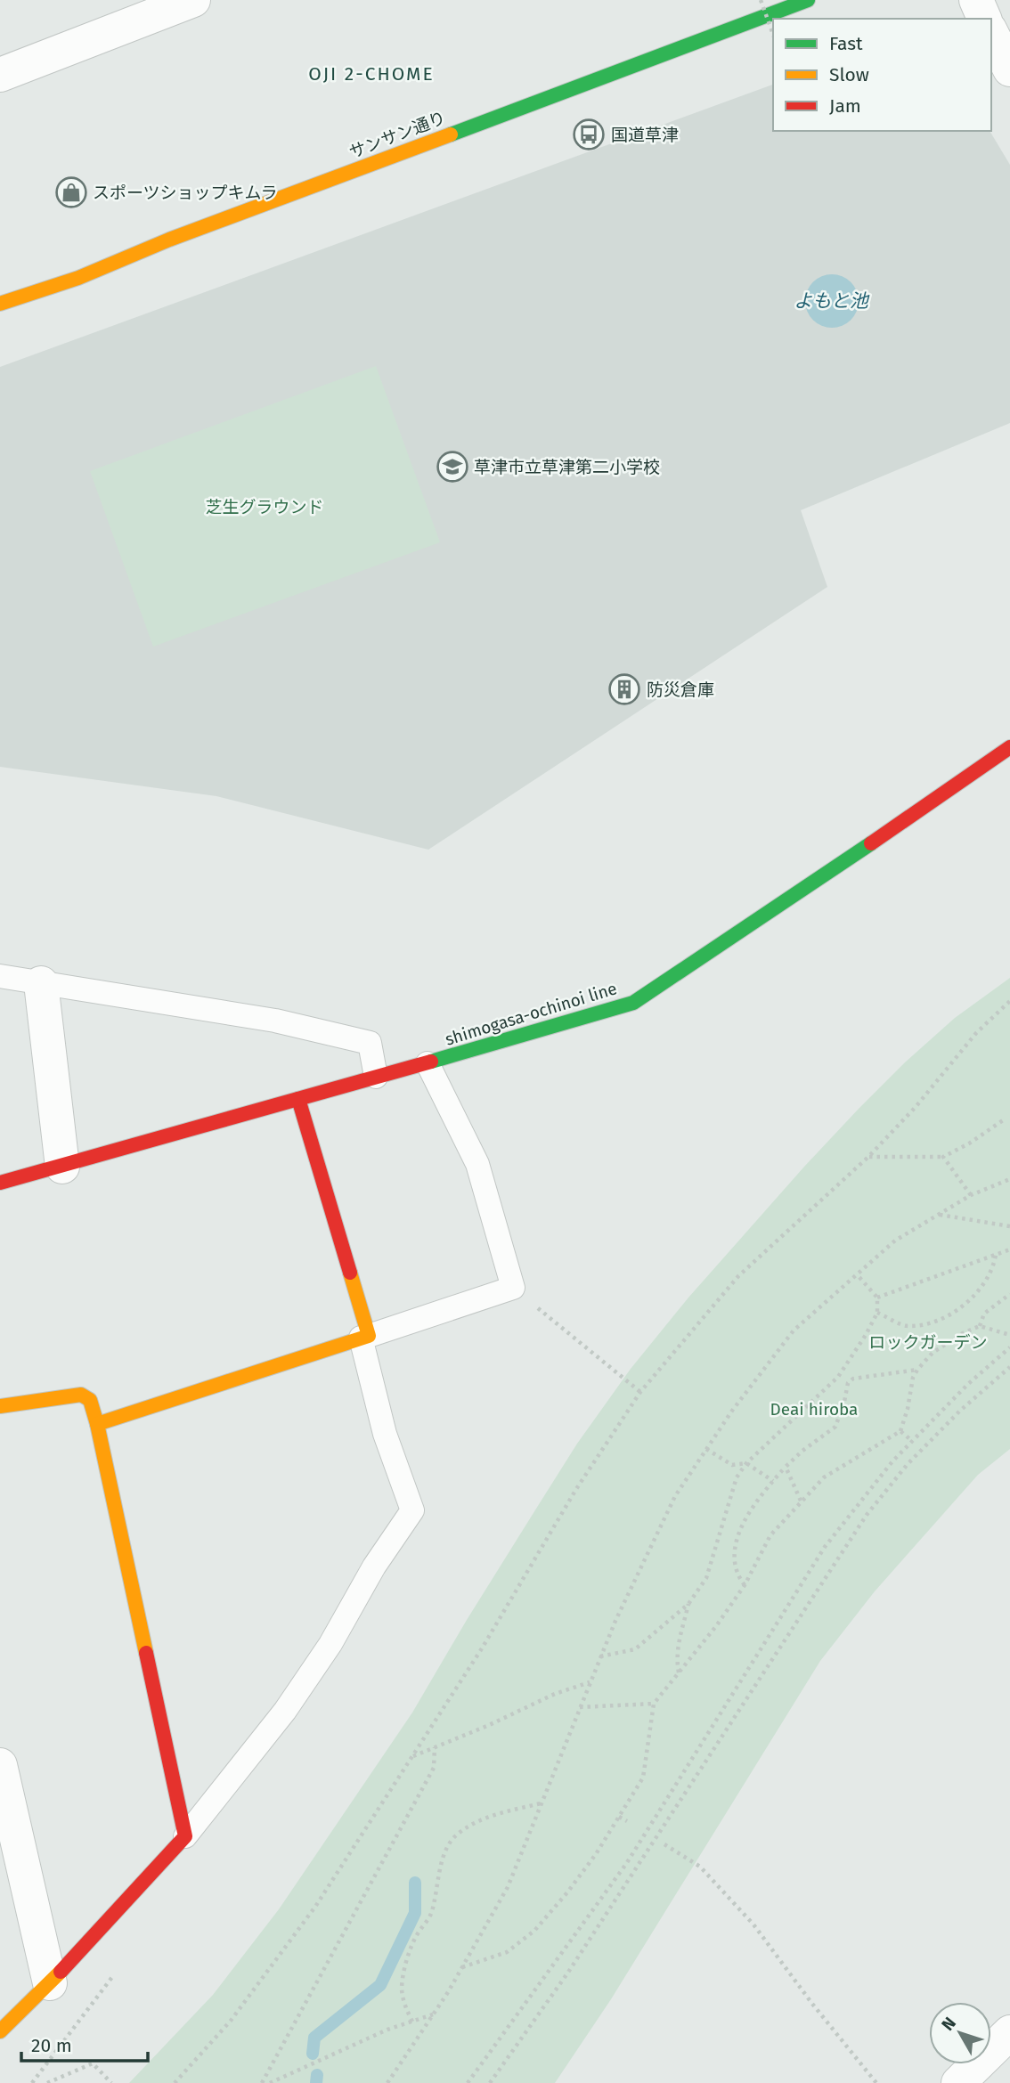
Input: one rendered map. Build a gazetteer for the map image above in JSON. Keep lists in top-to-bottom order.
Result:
{
  "streets": {
    "street": ["サンサン通り", "shimogasa-ochinoi line"]
  },
  "districts": ["OJI 2-CHOME"],
  "water": ["よもと池"],
  "parks": ["芝生グラウンド", "ロックガーデン", "Deai hiroba"],
  "places": {
    "bus stop": ["国道草津"],
    "shop": ["スポーツショップキムラ"],
    "school or university": ["草津市立草津第二小学校"],
    "building": ["防災倉庫"]
  },
  "legend": ["Fast", "Slow", "Jam"],
  "scale_bar": "20 m",
  "north": "top left"
}
